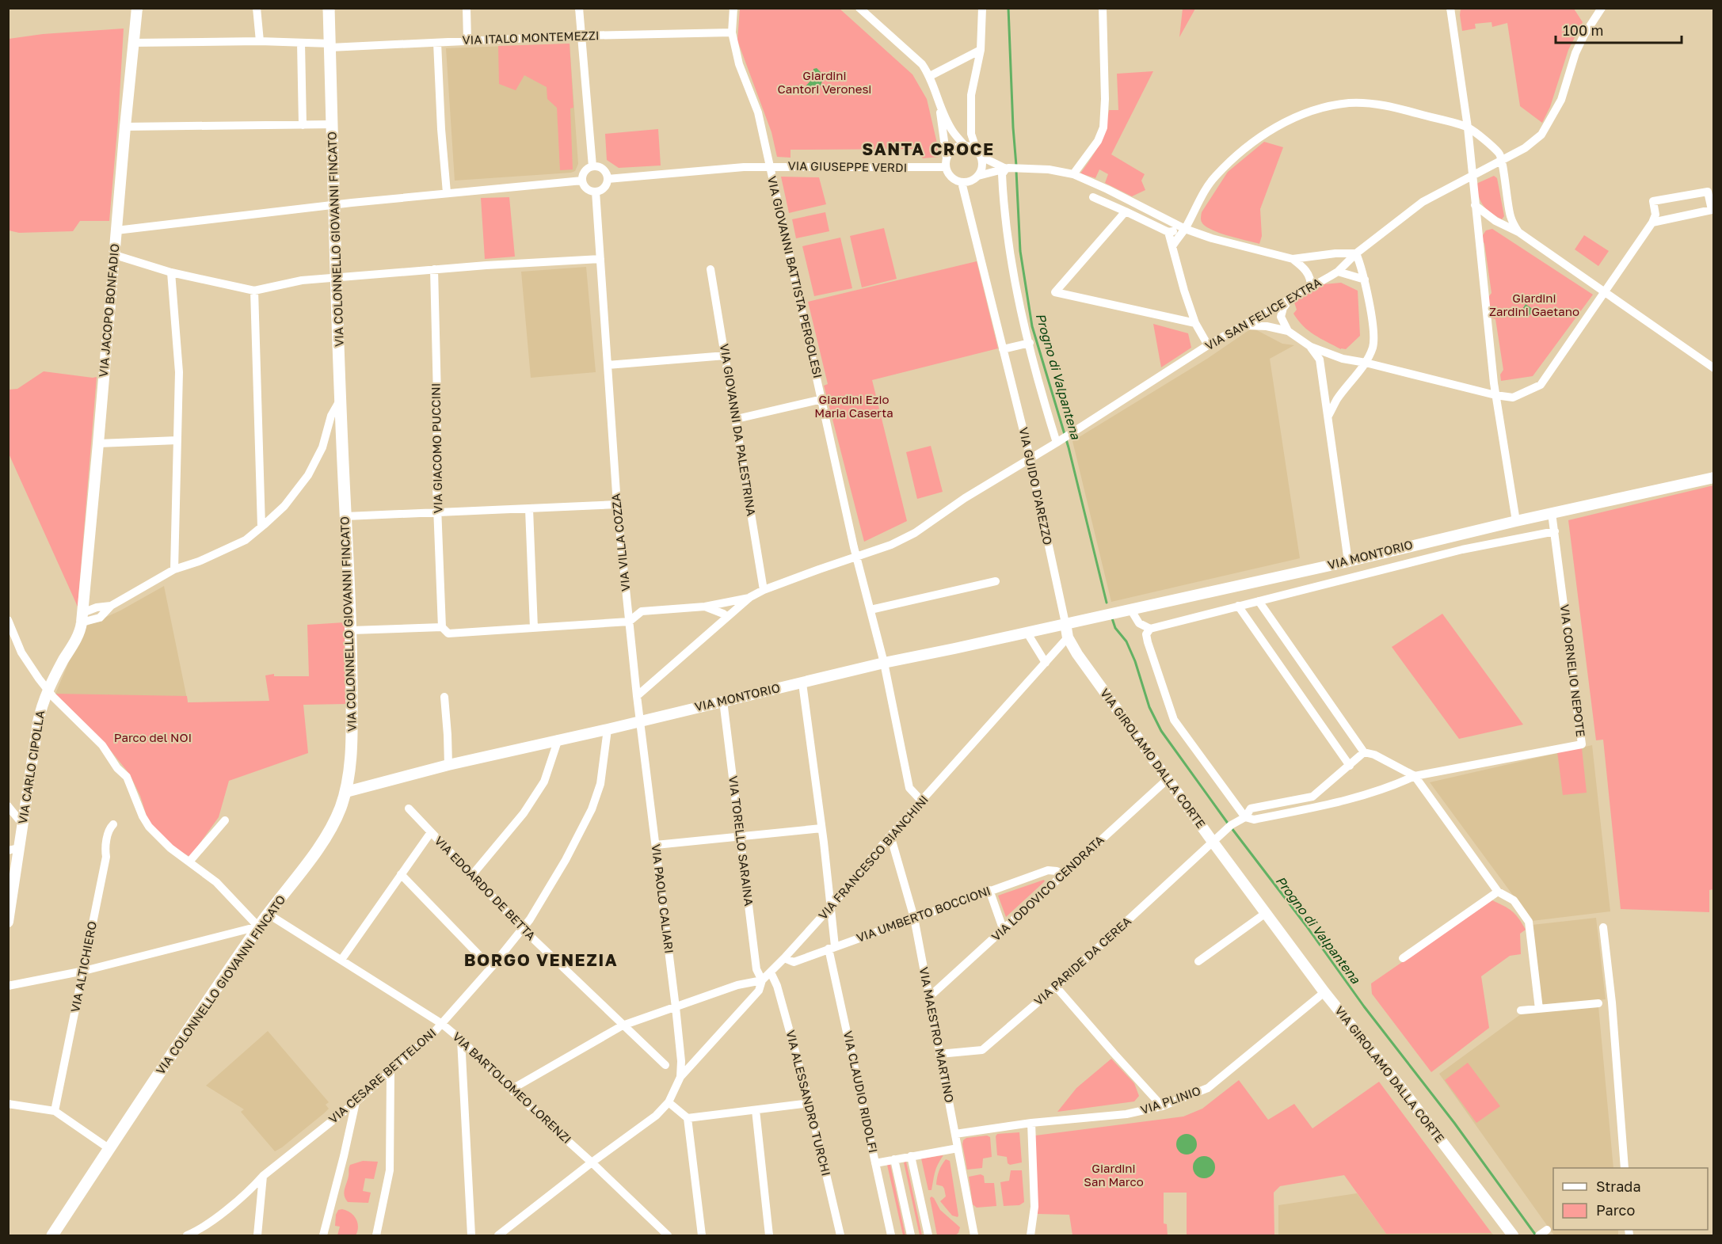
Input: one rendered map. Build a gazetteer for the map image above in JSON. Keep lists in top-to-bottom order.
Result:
{
  "streets": {
    "main road": ["VIA COLONNELLO GIOVANNI FINCATO"],
    "street": [
      "VIA ITALO MONTEMEZZI",
      "VIA GIUSEPPE VERDI",
      "VIA GIOVANNI BATTISTA PERGOLESI",
      "VIA JACOPO BONFADIO",
      "VIA SAN FELICE EXTRA",
      "VIA GIOVANNI DA PALESTRINA",
      "VIA GIACOMO PUCCINI",
      "VIA GUIDO D'AREZZO",
      "VIA VILLA COZZA",
      "VIA MONTORIO",
      "VIA CORNELIO NEPOTE",
      "VIA GIROLAMO DALLA CORTE",
      "VIA CARLO CIPOLLA",
      "VIA TORELLO SARAINA",
      "VIA FRANCESCO BIANCHINI",
      "VIA EDOARDO DE BETTA",
      "VIA LODOVICO CENDRATA",
      "VIA PAOLO CALIARI",
      "VIA UMBERTO BOCCIONI",
      "VIA PARIDE DA CEREA",
      "VIA ALTICHIERO",
      "VIA MAESTRO MARTINO",
      "VIA CESARE BETTELONI",
      "VIA BARTOLOMEO LORENZI",
      "VIA CLAUDIO RIDOLFI",
      "VIA PLINIO",
      "VIA ALESSANDRO TURCHI"
    ]
  },
  "crossings": [
    ["VIA ITALO MONTEMEZZI", "VIA COLONNELLO GIOVANNI FINCATO"],
    ["VIA ITALO MONTEMEZZI", "VIA GIOVANNI BATTISTA PERGOLESI"],
    ["VIA ITALO MONTEMEZZI", "VIA JACOPO BONFADIO"],
    ["VIA GIUSEPPE VERDI", "VIA GIOVANNI BATTISTA PERGOLESI"],
    ["VIA GIUSEPPE VERDI", "VIA GUIDO D'AREZZO"],
    ["VIA GIUSEPPE VERDI", "VIA VILLA COZZA"],
    ["VIA COLONNELLO GIOVANNI FINCATO", "VIA MONTORIO"],
    ["VIA COLONNELLO GIOVANNI FINCATO", "VIA BARTOLOMEO LORENZI"],
    ["VIA GIOVANNI BATTISTA PERGOLESI", "VIA SAN FELICE EXTRA"],
    ["VIA JACOPO BONFADIO", "VIA CARLO CIPOLLA"],
    ["VIA SAN FELICE EXTRA", "VIA GIOVANNI DA PALESTRINA"],
    ["VIA SAN FELICE EXTRA", "VIA GUIDO D'AREZZO"],
    ["VIA SAN FELICE EXTRA", "VIA VILLA COZZA"],
    ["VIA GUIDO D'AREZZO", "VIA MONTORIO"],
    ["VIA GUIDO D'AREZZO", "VIA GIROLAMO DALLA CORTE"],
    ["VIA VILLA COZZA", "VIA MONTORIO"],
    ["VIA VILLA COZZA", "VIA PAOLO CALIARI"],
    ["VIA MONTORIO", "VIA CORNELIO NEPOTE"],
    ["VIA MONTORIO", "VIA GIROLAMO DALLA CORTE"],
    ["VIA MONTORIO", "VIA TORELLO SARAINA"],
    ["VIA MONTORIO", "VIA PAOLO CALIARI"],
    ["VIA MONTORIO", "VIA CESARE BETTELONI"],
    ["VIA MONTORIO", "VIA CLAUDIO RIDOLFI"],
    ["VIA GIROLAMO DALLA CORTE", "VIA FRANCESCO BIANCHINI"],
    ["VIA GIROLAMO DALLA CORTE", "VIA LODOVICO CENDRATA"],
    ["VIA GIROLAMO DALLA CORTE", "VIA PARIDE DA CEREA"],
    ["VIA GIROLAMO DALLA CORTE", "VIA PLINIO"],
    ["VIA TORELLO SARAINA", "VIA FRANCESCO BIANCHINI"],
    ["VIA FRANCESCO BIANCHINI", "VIA PAOLO CALIARI"],
    ["VIA FRANCESCO BIANCHINI", "VIA UMBERTO BOCCIONI"],
    ["VIA FRANCESCO BIANCHINI", "VIA MAESTRO MARTINO"],
    ["VIA FRANCESCO BIANCHINI", "VIA CLAUDIO RIDOLFI"],
    ["VIA FRANCESCO BIANCHINI", "VIA ALESSANDRO TURCHI"],
    ["VIA EDOARDO DE BETTA", "VIA CESARE BETTELONI"],
    ["VIA LODOVICO CENDRATA", "VIA UMBERTO BOCCIONI"],
    ["VIA LODOVICO CENDRATA", "VIA MAESTRO MARTINO"],
    ["VIA UMBERTO BOCCIONI", "VIA MAESTRO MARTINO"],
    ["VIA UMBERTO BOCCIONI", "VIA CLAUDIO RIDOLFI"],
    ["VIA PARIDE DA CEREA", "VIA MAESTRO MARTINO"],
    ["VIA MAESTRO MARTINO", "VIA PLINIO"],
    ["VIA CESARE BETTELONI", "VIA BARTOLOMEO LORENZI"]
  ],
  "districts": ["SANTA CROCE", "BORGO VENEZIA"],
  "water": ["Progno di Valpantena"],
  "parks": [
    "Giardini Cantori Veronesi",
    "Giardini Zardini Gaetano",
    "Giardini Ezio Maria Caserta",
    "Parco del NOI",
    "Giardini San Marco"
  ],
  "legend": ["Strada", "Parco"],
  "scale_bar": "100 m"
}
